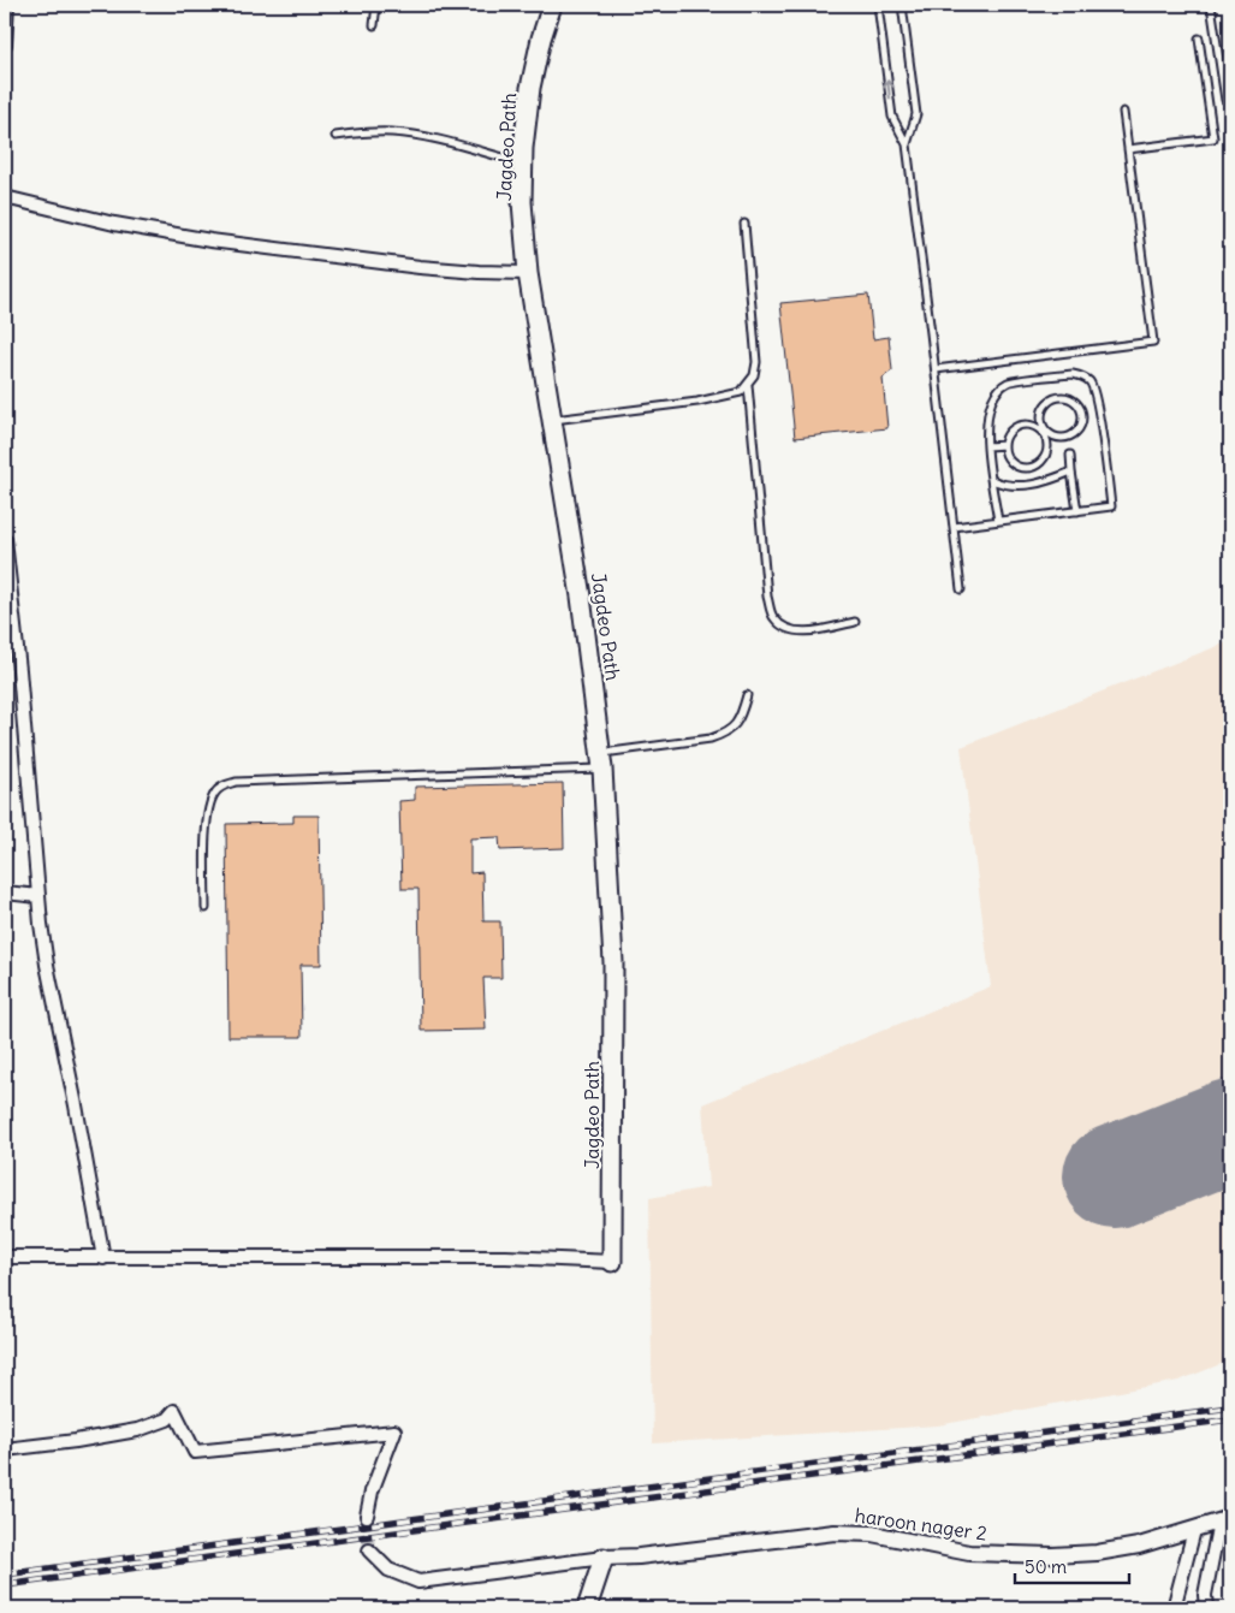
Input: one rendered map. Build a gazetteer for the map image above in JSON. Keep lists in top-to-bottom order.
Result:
{
  "streets": {
    "main road": ["Jagdeo Path"],
    "street": ["haroon nager 2"]
  },
  "scale_bar": "50 m"
}
